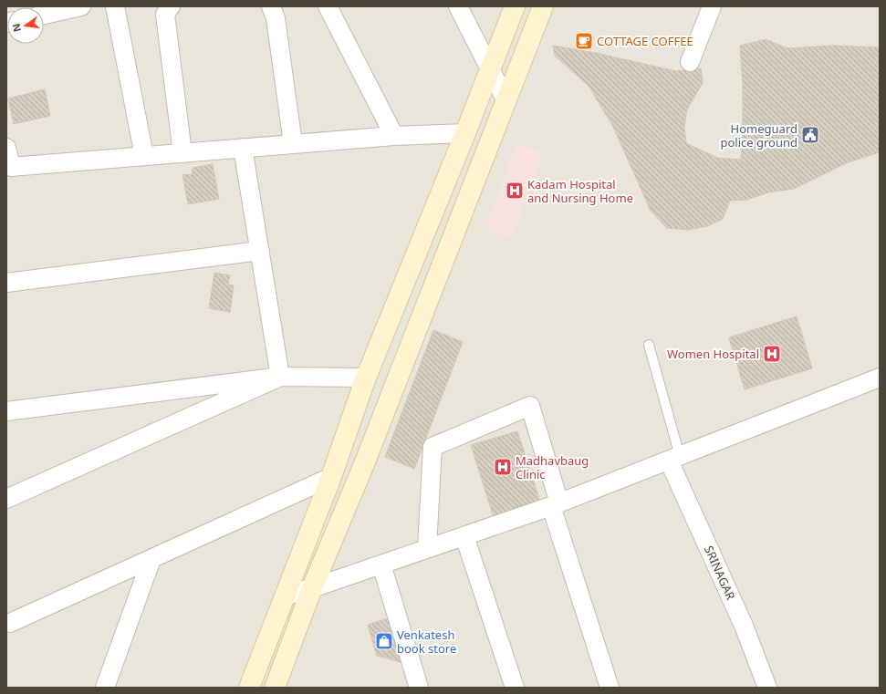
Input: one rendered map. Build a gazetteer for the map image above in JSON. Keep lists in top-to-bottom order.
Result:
{
  "streets": {
    "street": ["SRINAGAR"]
  },
  "places": {
    "cafe": ["COTTAGE COFFEE"],
    "public building": ["Homeguard police ground"],
    "hospital": ["Kadam Hospital and Nursing Home", "Women Hospital", "Madhavbaug Clinic"],
    "shop": ["Venkatesh book store"]
  },
  "north": "left"
}
